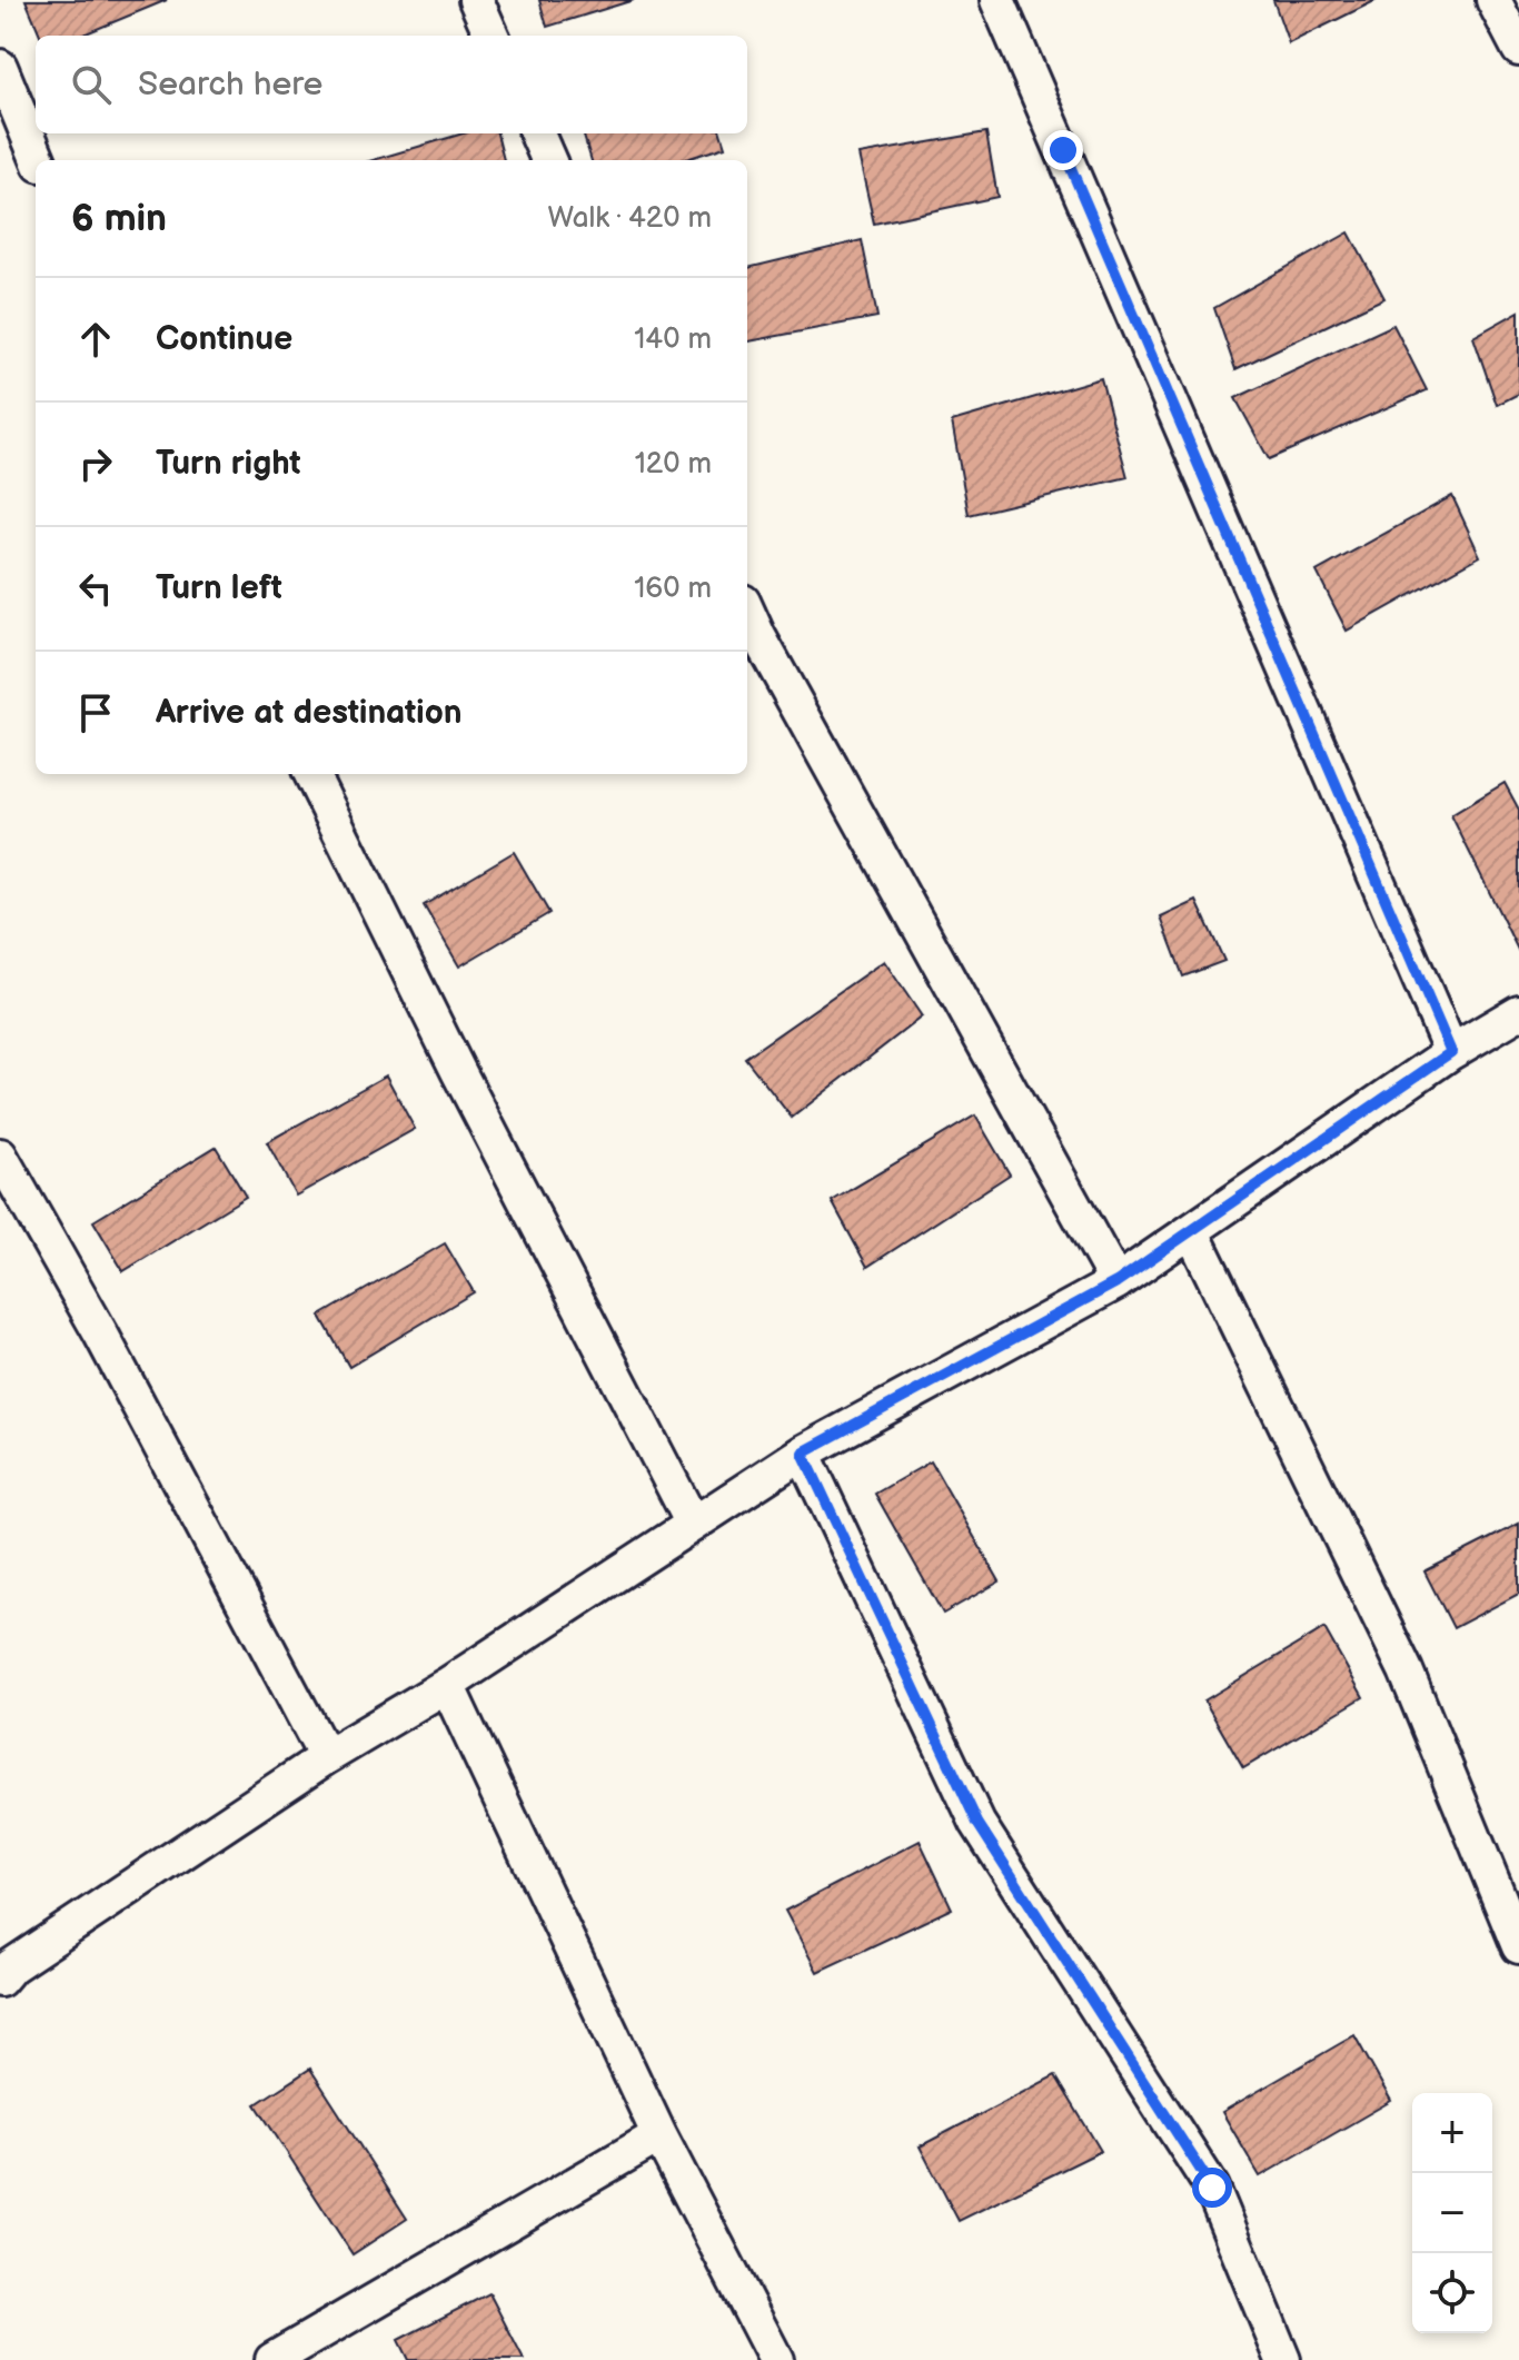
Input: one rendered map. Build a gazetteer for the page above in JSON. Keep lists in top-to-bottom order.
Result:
{
  "page": {
    "search": "Search here",
    "heading": ["6 min", "Walk · 420 m"],
    "list": [
      ["Continue", "140 m"],
      ["Turn right", "120 m"],
      ["Turn left", "160 m"],
      "Arrive at destination"
    ],
    "map_buttons": ["+", "−"]
  }
}
